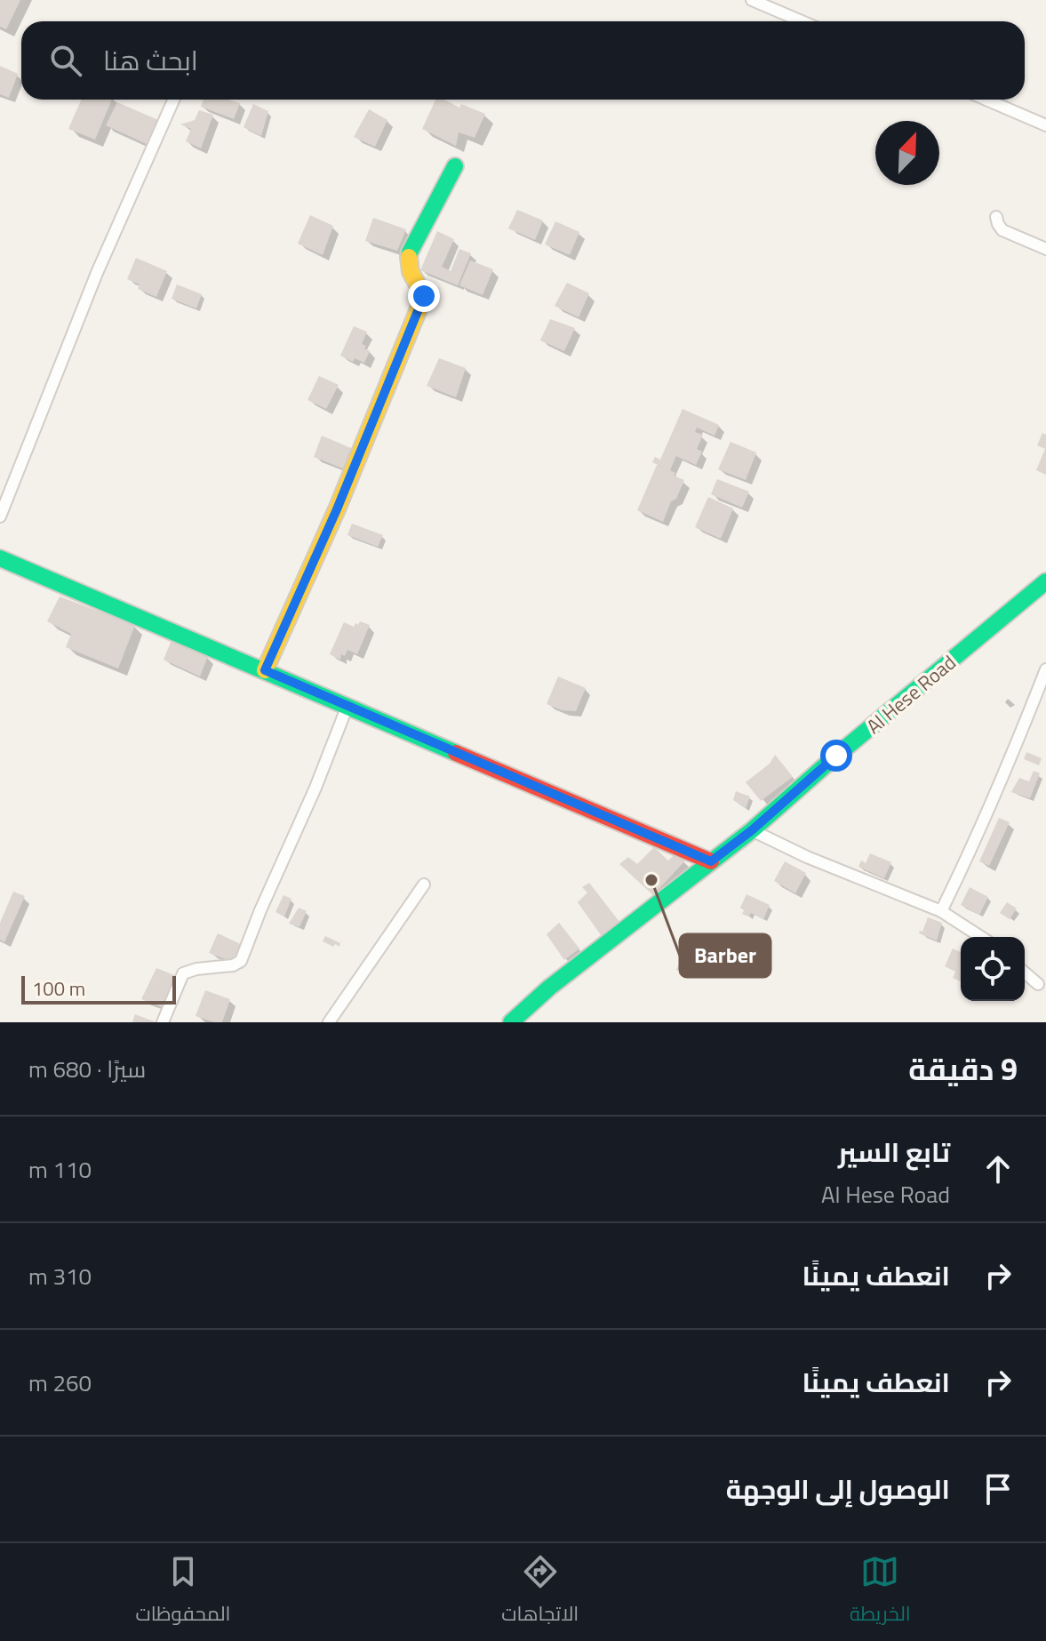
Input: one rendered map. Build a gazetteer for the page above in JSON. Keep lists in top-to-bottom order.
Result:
{
  "streets": {
    "street": ["Al Hese Road"]
  },
  "places": ["Barber"],
  "scale_bar": "100 m",
  "north": "top right",
  "page": {
    "search": "ابحث هنا",
    "scale": "100 m",
    "heading": ["9 دقيقة", "سيرًا · 680 m"],
    "list": [
      ["تابع السير", "Al Hese Road", "110 m"],
      ["انعطف يمينًا", "310 m"],
      ["انعطف يمينًا", "260 m"],
      "الوصول إلى الوجهة"
    ],
    "nav": ["الخريطة", "الاتجاهات", "المحفوظات"]
  }
}
